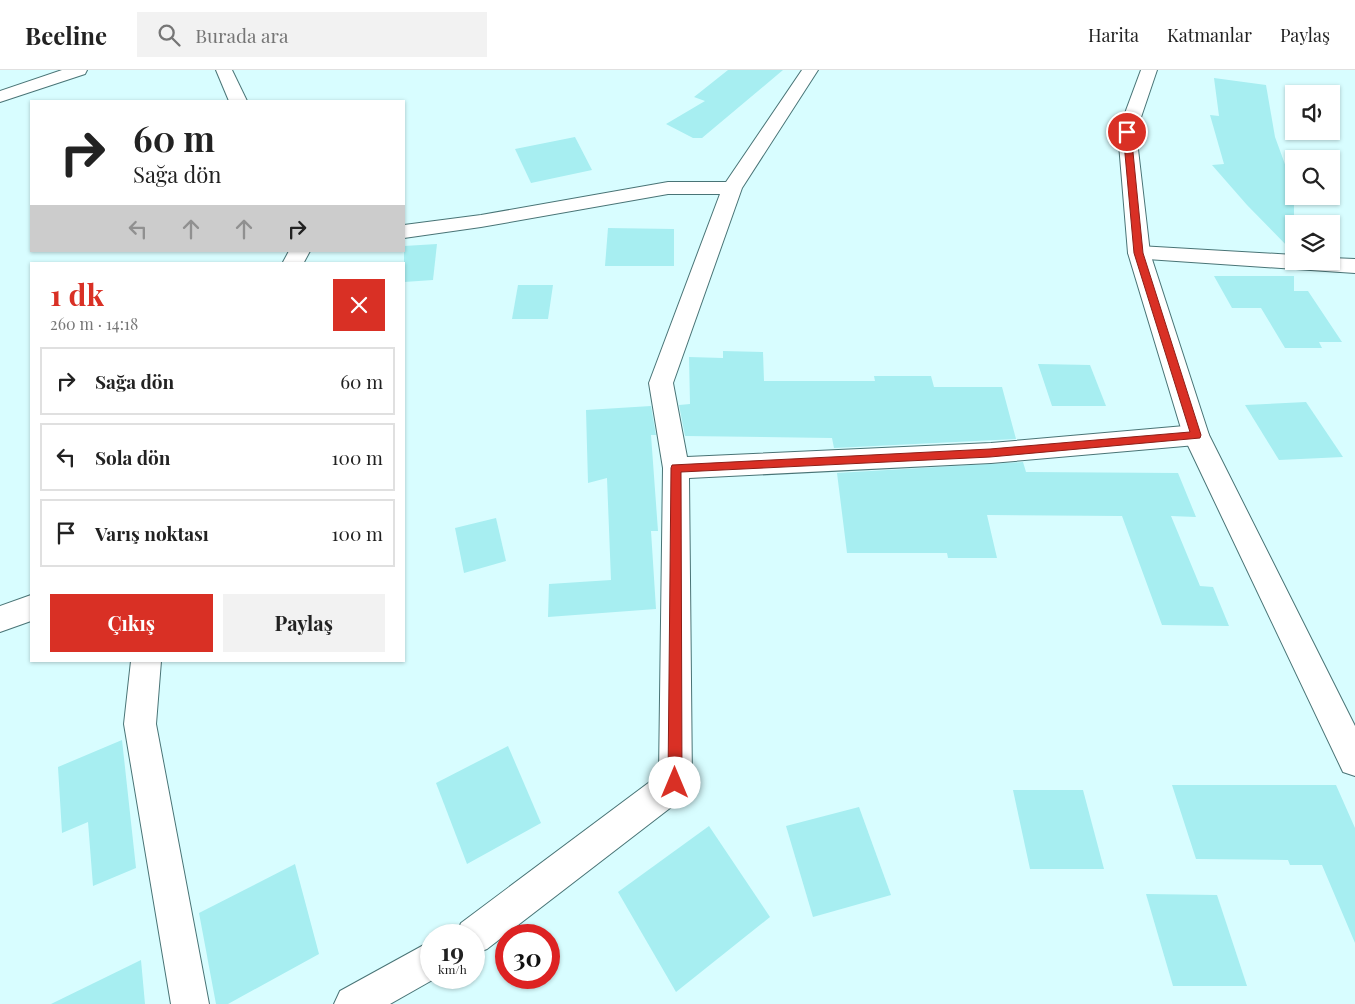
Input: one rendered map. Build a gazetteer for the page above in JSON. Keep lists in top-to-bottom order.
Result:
{
  "page": {
    "header": "Beeline",
    "search": "Burada ara",
    "nav": ["Harita", "Katmanlar", "Paylaş"],
    "turn": ["60 m", "Sağa dön"],
    "heading": ["1 dk", "260 m · 14:18"],
    "list": [
      {
        "name": "Sağa dön",
        "value": "60 m"
      },
      {
        "name": "Sola dön",
        "value": "100 m"
      },
      {
        "name": "Varış noktası",
        "value": "100 m"
      }
    ],
    "buttons": ["Çıkış", "Paylaş"],
    "speed": "19 km/h",
    "limit": "30"
  }
}
